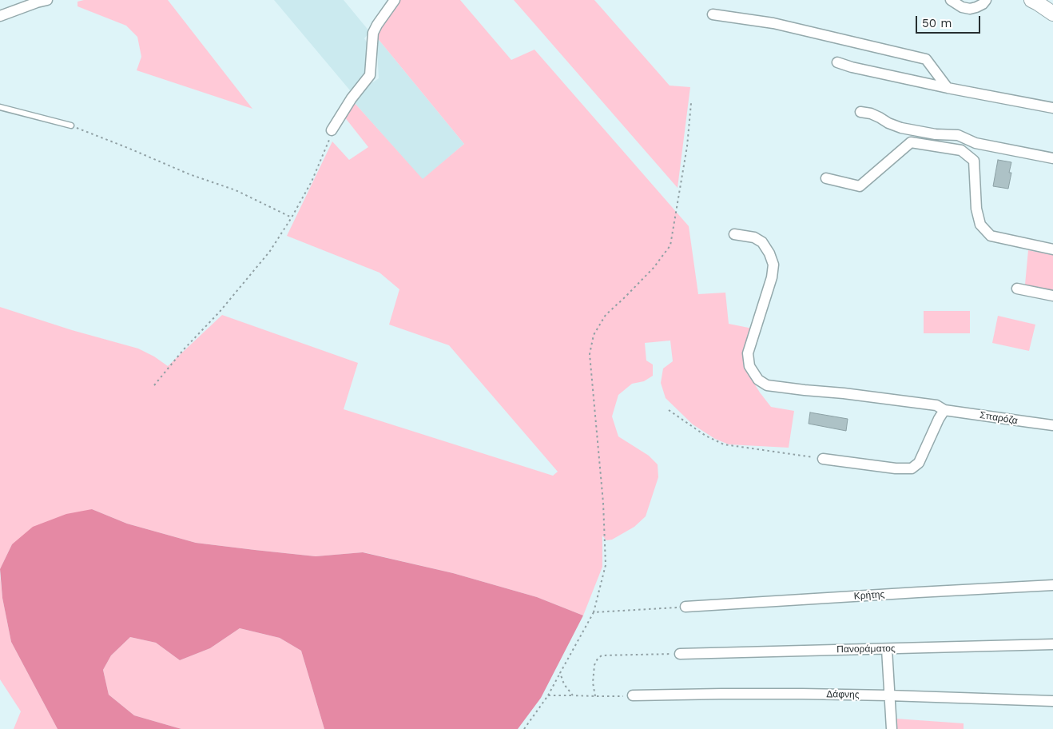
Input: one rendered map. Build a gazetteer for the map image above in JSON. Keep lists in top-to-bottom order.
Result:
{
  "streets": {
    "street": [
      "Σπαρόζα",
      "Κρήτης",
      "Πανοράματος",
      "Δάφνης"
    ]
  },
  "scale_bar": "50 m"
}
